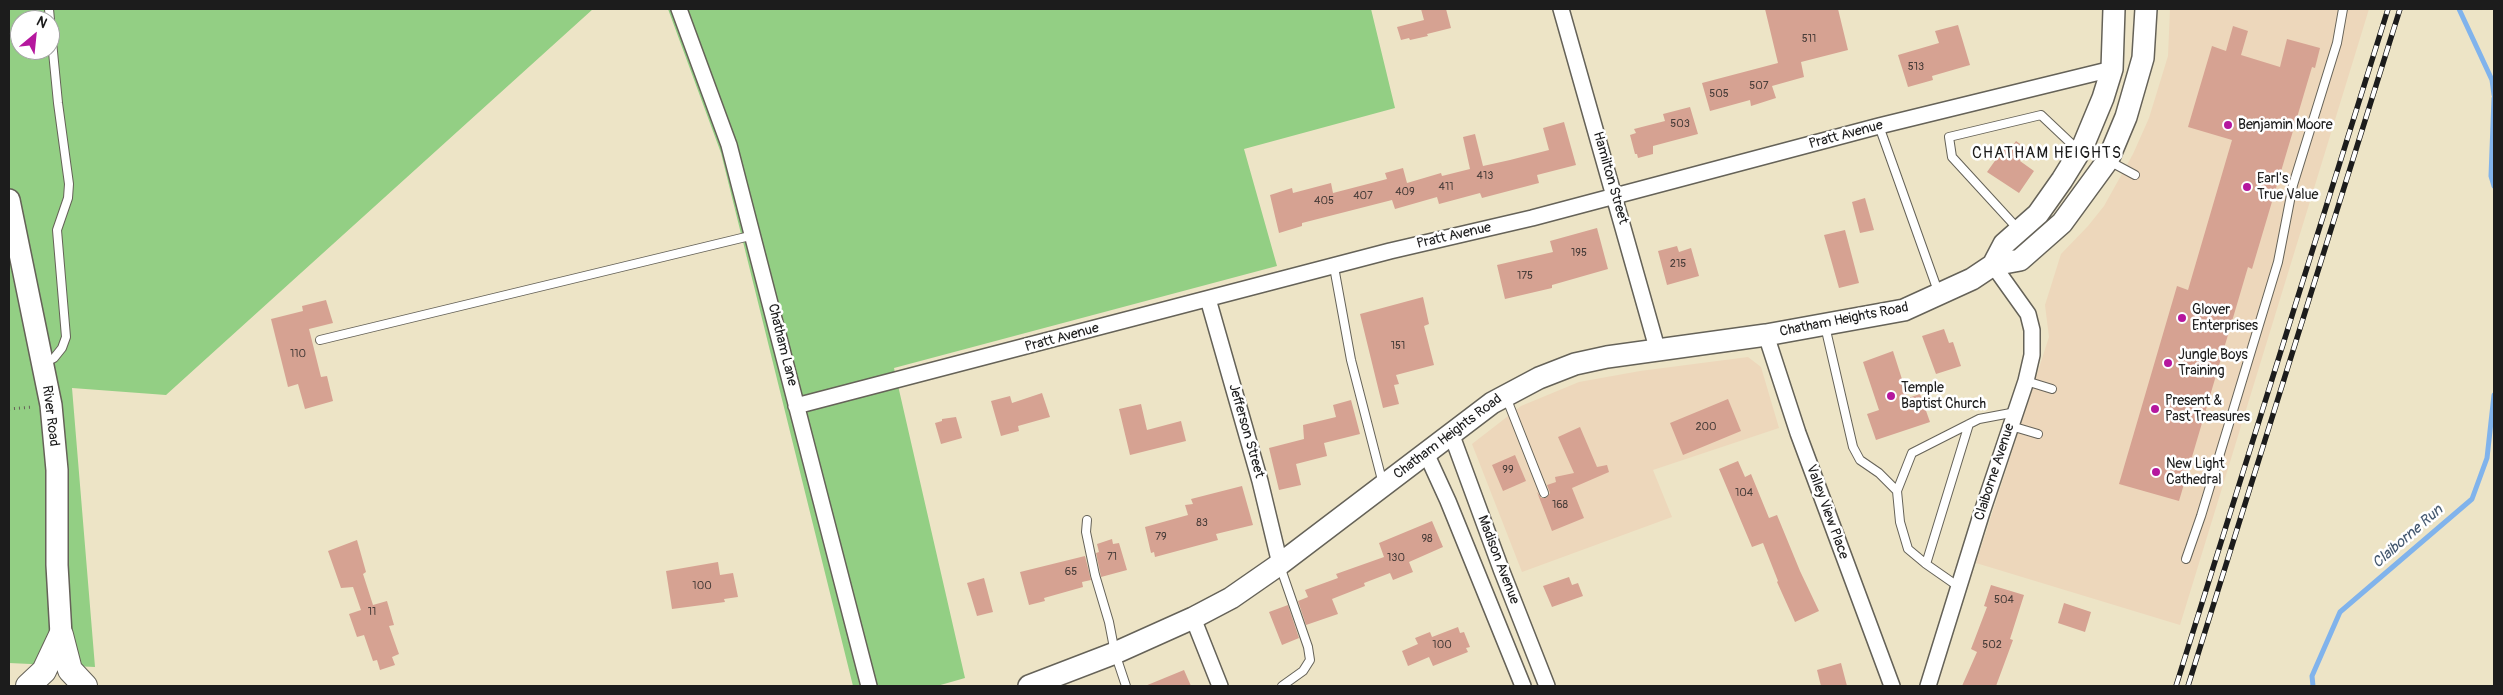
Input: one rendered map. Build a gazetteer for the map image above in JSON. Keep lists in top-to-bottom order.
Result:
{
  "streets": {
    "main road": ["Chatham Heights Road", "River Road"],
    "street": [
      "Pratt Avenue",
      "Hamilton Street",
      "Chatham Lane",
      "Jefferson Street",
      "Claiborne Avenue",
      "Valley View Place",
      "Madison Avenue"
    ]
  },
  "crossings": [
    ["Pratt Avenue", "Hamilton Street"],
    ["Pratt Avenue", "Chatham Heights Road"],
    ["Pratt Avenue", "Chatham Lane"],
    ["Pratt Avenue", "Jefferson Street"],
    ["Hamilton Street", "Chatham Heights Road"],
    ["Chatham Heights Road", "Jefferson Street"],
    ["Chatham Heights Road", "Claiborne Avenue"],
    ["Chatham Heights Road", "Valley View Place"],
    ["Chatham Heights Road", "Madison Avenue"]
  ],
  "districts": ["CHATHAM HEIGHTS"],
  "water": ["Claiborne Run"],
  "places": [
    "Benjamin Moore",
    "Earl's True Value",
    "Glover Enterprises",
    "Jungle Boys Training",
    "Temple Baptist Church",
    "Present & Past Treasures",
    "New Light Cathedral"
  ],
  "house_numbers": [
    "511",
    "513",
    "507",
    "505",
    "503",
    "413",
    "411",
    "409",
    "407",
    "405",
    "195",
    "215",
    "175",
    "151",
    "110",
    "200",
    "99",
    "104",
    "168",
    "83",
    "79",
    "98",
    "71",
    "130",
    "65",
    "100",
    "504",
    "11",
    "100",
    "502"
  ],
  "north": "top right"
}
